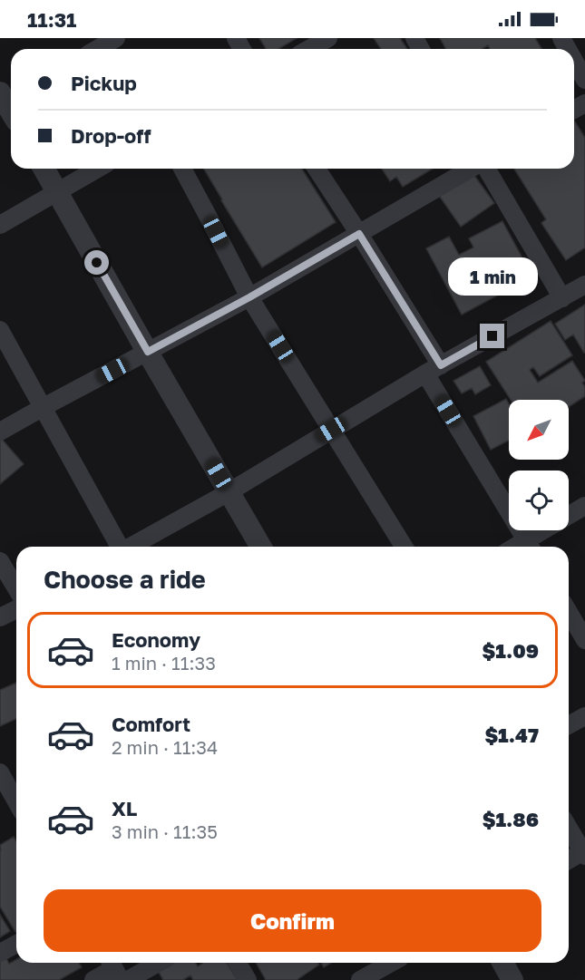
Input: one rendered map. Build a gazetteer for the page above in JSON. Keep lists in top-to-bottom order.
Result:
{
  "north": "bottom left",
  "page": {
    "status": "11:31",
    "banner": ["Pickup", "Drop-off"],
    "bubble": "1 min",
    "heading": "Choose a ride",
    "list": [
      {
        "name": "Economy",
        "note": "1 min · 11:33",
        "value": "$1.09"
      },
      {
        "name": "Comfort",
        "note": "2 min · 11:34",
        "value": "$1.47"
      },
      {
        "name": "XL",
        "note": "3 min · 11:35",
        "value": "$1.86"
      }
    ],
    "buttons": "Confirm"
  }
}
